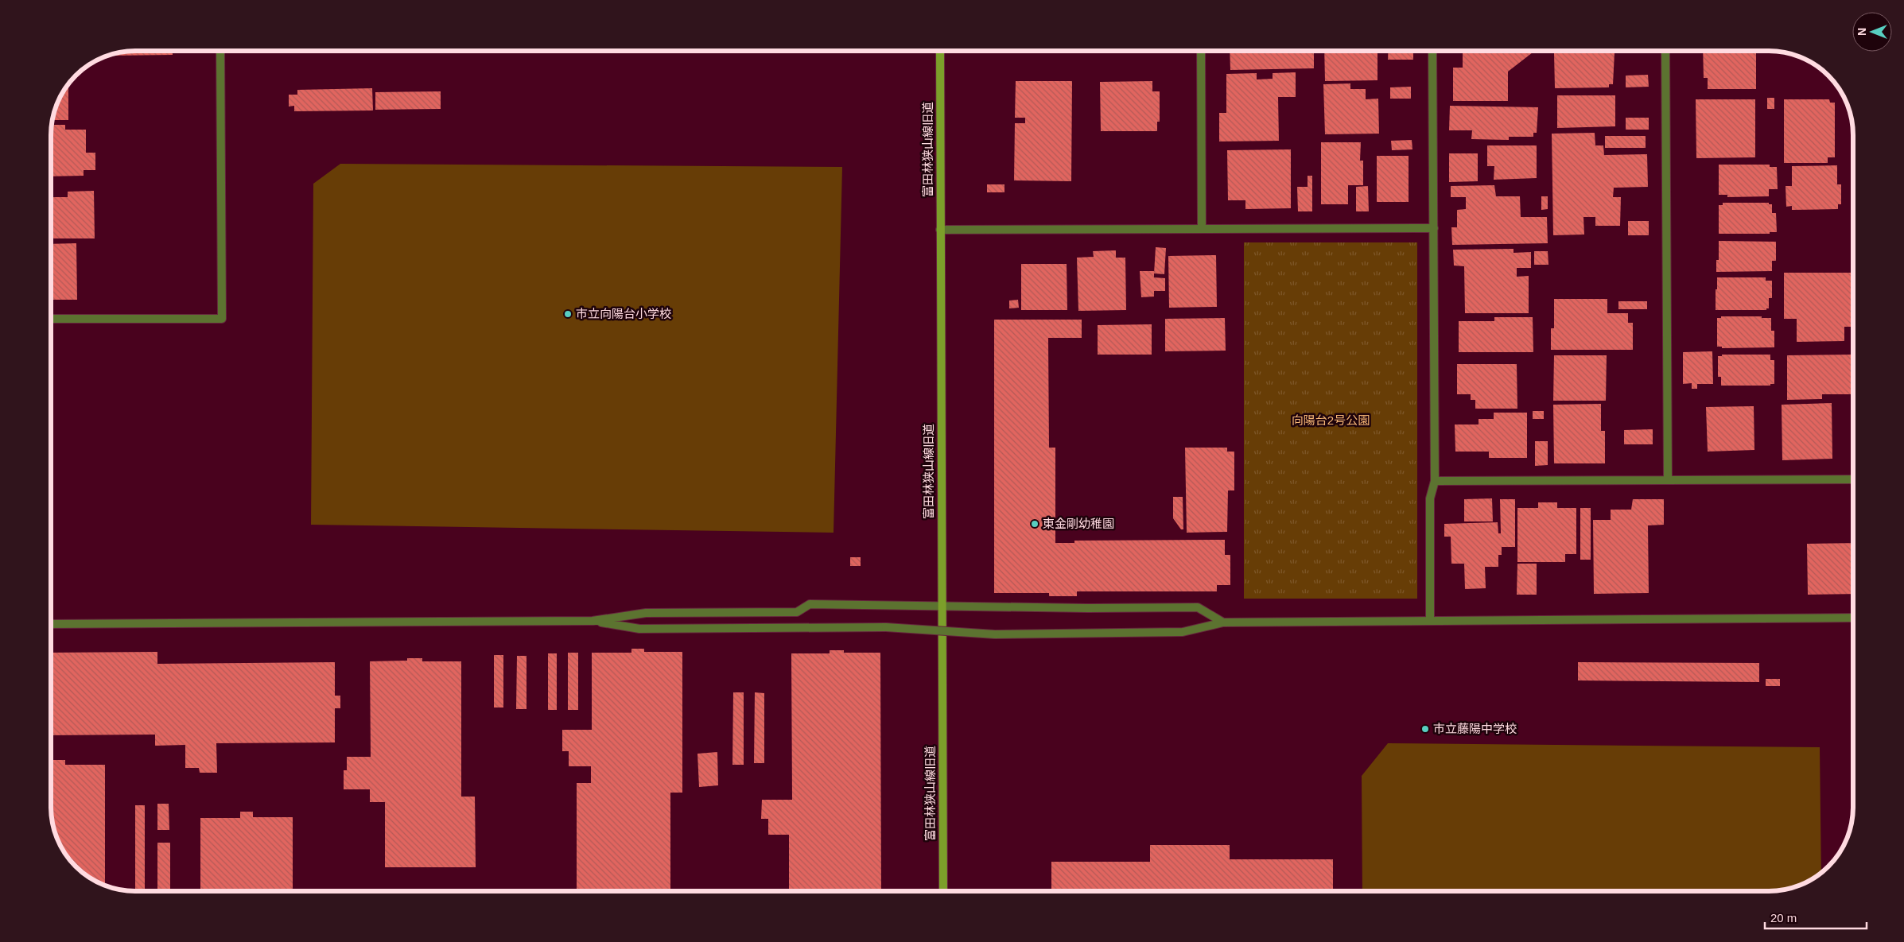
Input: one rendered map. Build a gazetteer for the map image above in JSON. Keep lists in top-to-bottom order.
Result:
{
  "streets": {
    "street": ["富田林狭山線旧道"]
  },
  "parks": ["向陽台2号公園"],
  "places": ["市立向陽台小学校", "東金剛幼稚園", "市立藤陽中学校"],
  "scale_bar": "20 m",
  "north": "left"
}
